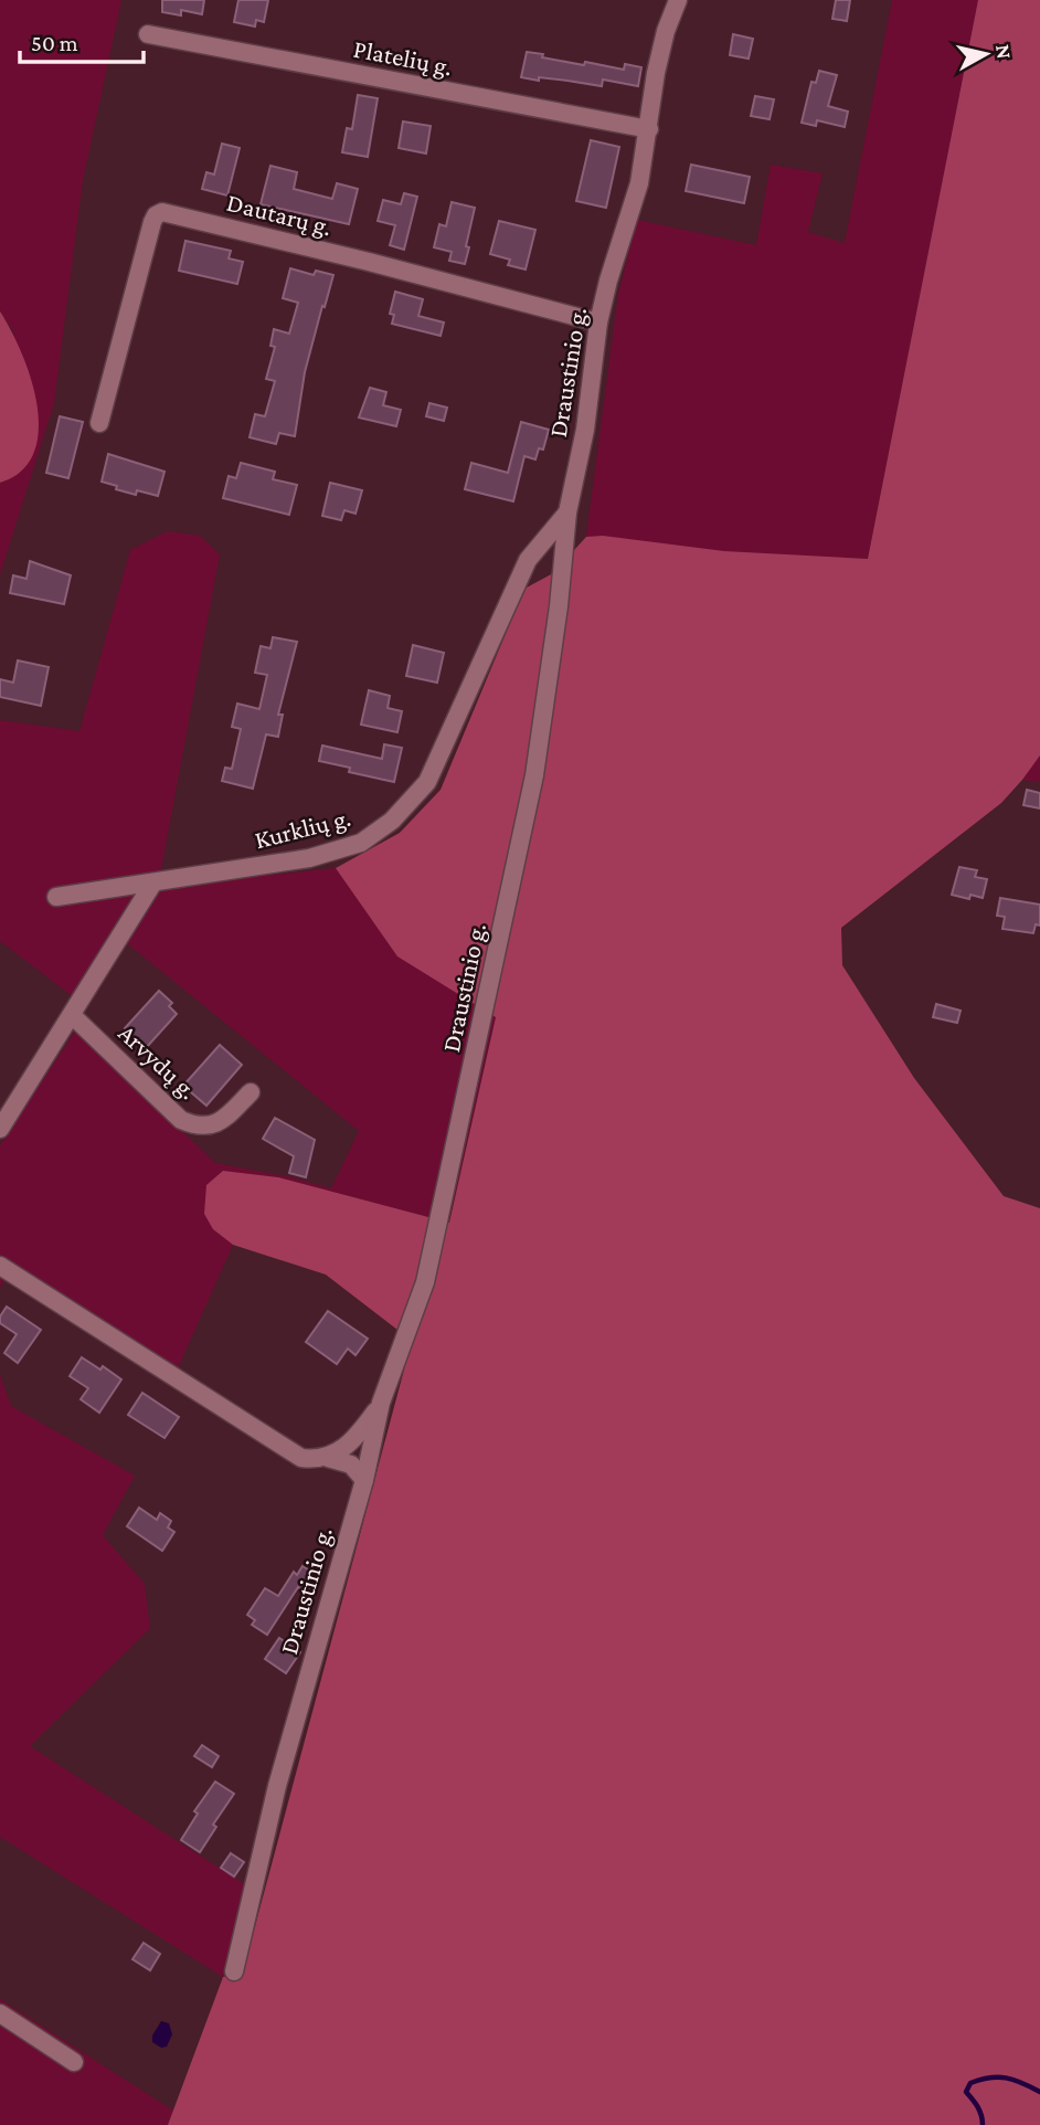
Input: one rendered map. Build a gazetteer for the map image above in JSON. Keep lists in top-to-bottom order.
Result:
{
  "streets": {
    "street": [
      "Platelių g.",
      "Dautarų g.",
      "Draustinio g.",
      "Kurklių g.",
      "Arvydų g."
    ]
  },
  "crossings": [
    ["Platelių g.", "Draustinio g."],
    ["Dautarų g.", "Draustinio g."],
    ["Draustinio g.", "Kurklių g."]
  ],
  "scale_bar": "50 m",
  "north": "right"
}
